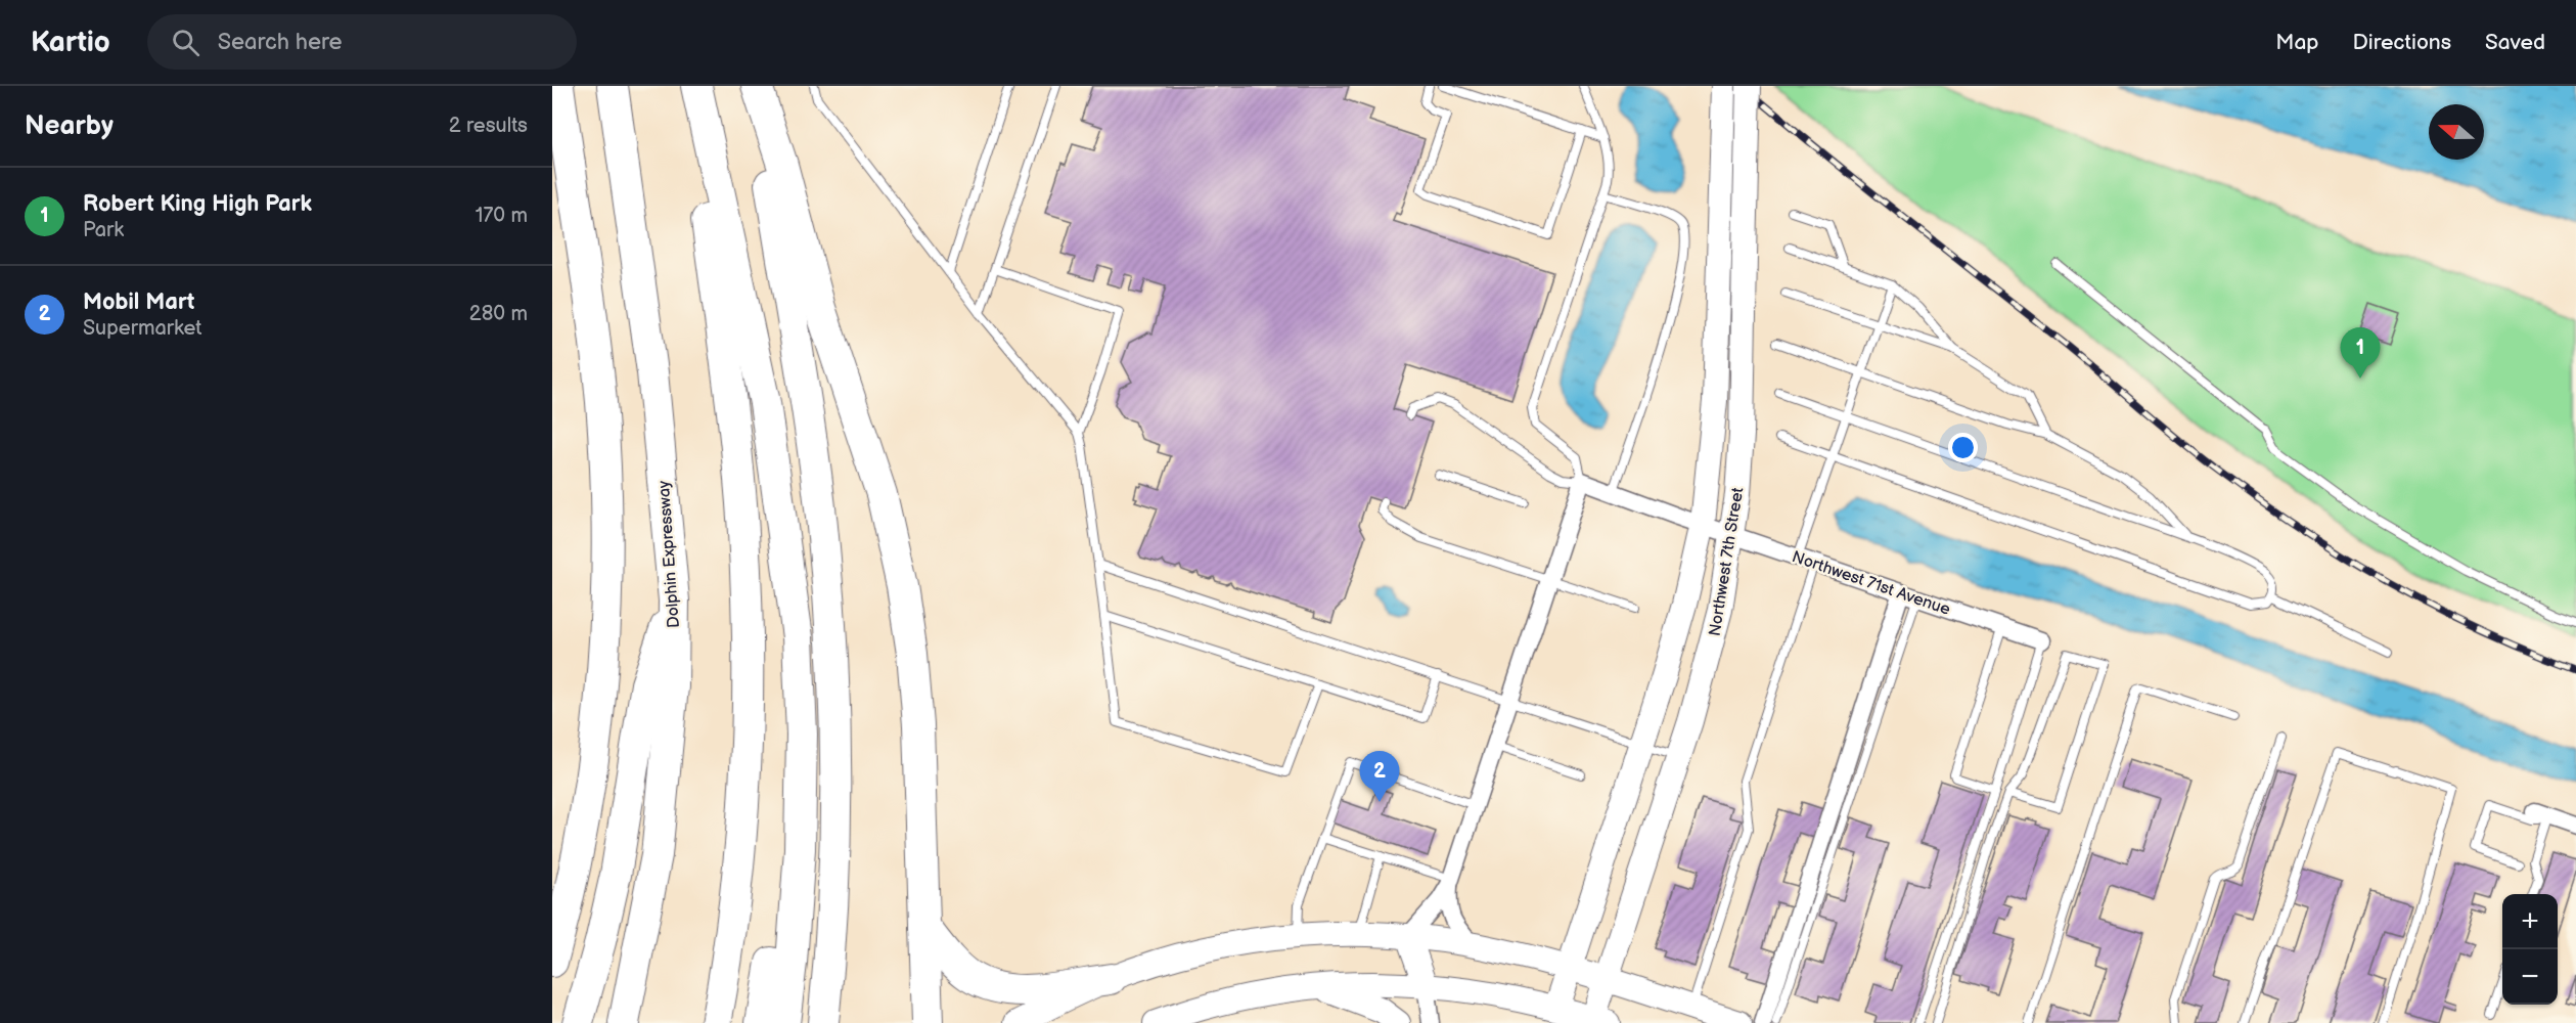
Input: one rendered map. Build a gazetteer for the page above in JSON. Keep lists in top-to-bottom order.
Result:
{
  "streets": {
    "highway": ["Dolphin Expressway"],
    "main road": ["Northwest 7th Street"],
    "street": ["Northwest 71st Avenue"]
  },
  "crossings": [
    ["Northwest 7th Street", "Northwest 71st Avenue"]
  ],
  "north": "left",
  "page": {
    "header": "Kartio",
    "search": "Search here",
    "nav": ["Map", "Directions", "Saved"],
    "heading": ["Nearby", "2 results"],
    "list": [
      {
        "mark": "1",
        "name": "Robert King High Park",
        "note": "Park",
        "value": "170 m"
      },
      {
        "mark": "2",
        "name": "Mobil Mart",
        "note": "Supermarket",
        "value": "280 m"
      }
    ],
    "pins": ["1", "2"],
    "map_buttons": ["+", "−"]
  }
}
